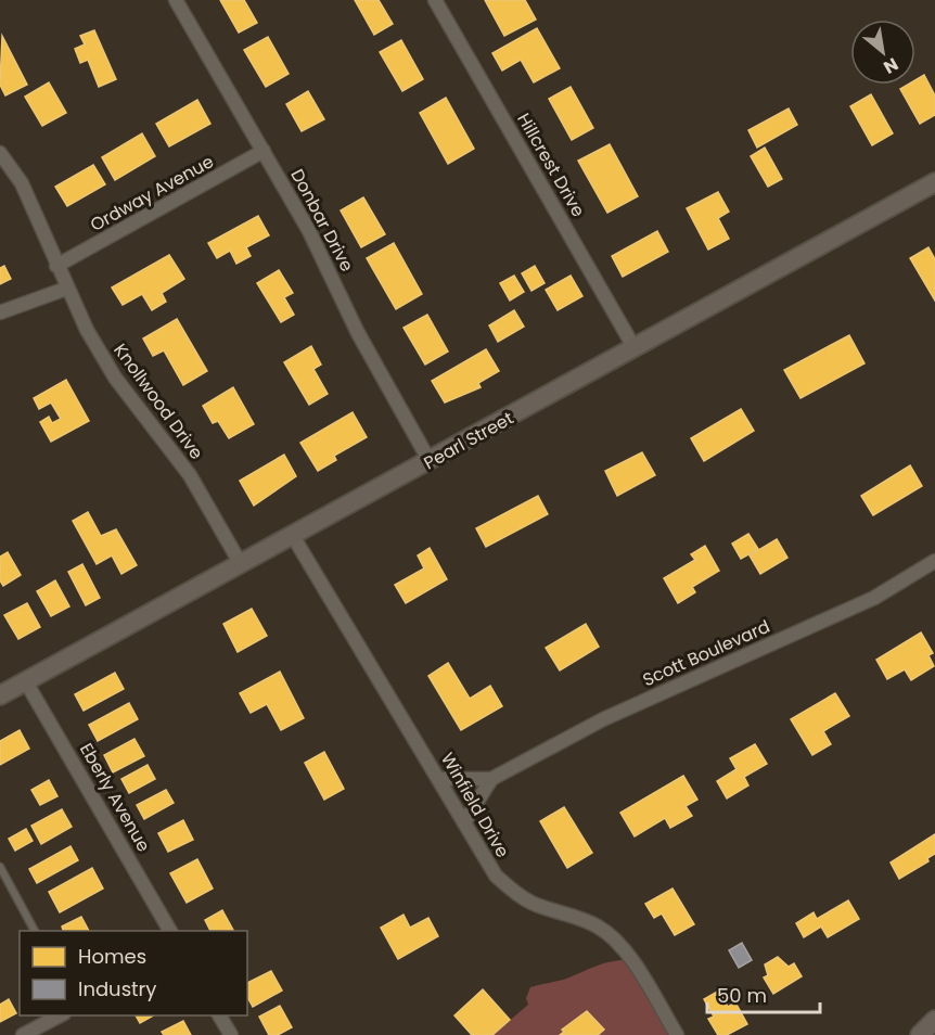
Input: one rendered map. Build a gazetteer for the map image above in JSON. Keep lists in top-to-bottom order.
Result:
{
  "streets": {
    "street": [
      "Hillcrest Drive",
      "Ordway Avenue",
      "Donbar Drive",
      "Knollwood Drive",
      "Pearl Street",
      "Scott Boulevard",
      "Eberly Avenue",
      "Winfield Drive"
    ]
  },
  "crossings": [
    ["Hillcrest Drive", "Pearl Street"],
    ["Ordway Avenue", "Donbar Drive"],
    ["Ordway Avenue", "Knollwood Drive"],
    ["Donbar Drive", "Pearl Street"],
    ["Knollwood Drive", "Pearl Street"],
    ["Pearl Street", "Eberly Avenue"],
    ["Pearl Street", "Winfield Drive"],
    ["Scott Boulevard", "Winfield Drive"]
  ],
  "legend": ["Homes", "Industry"],
  "scale_bar": "50 m",
  "north": "bottom right"
}
